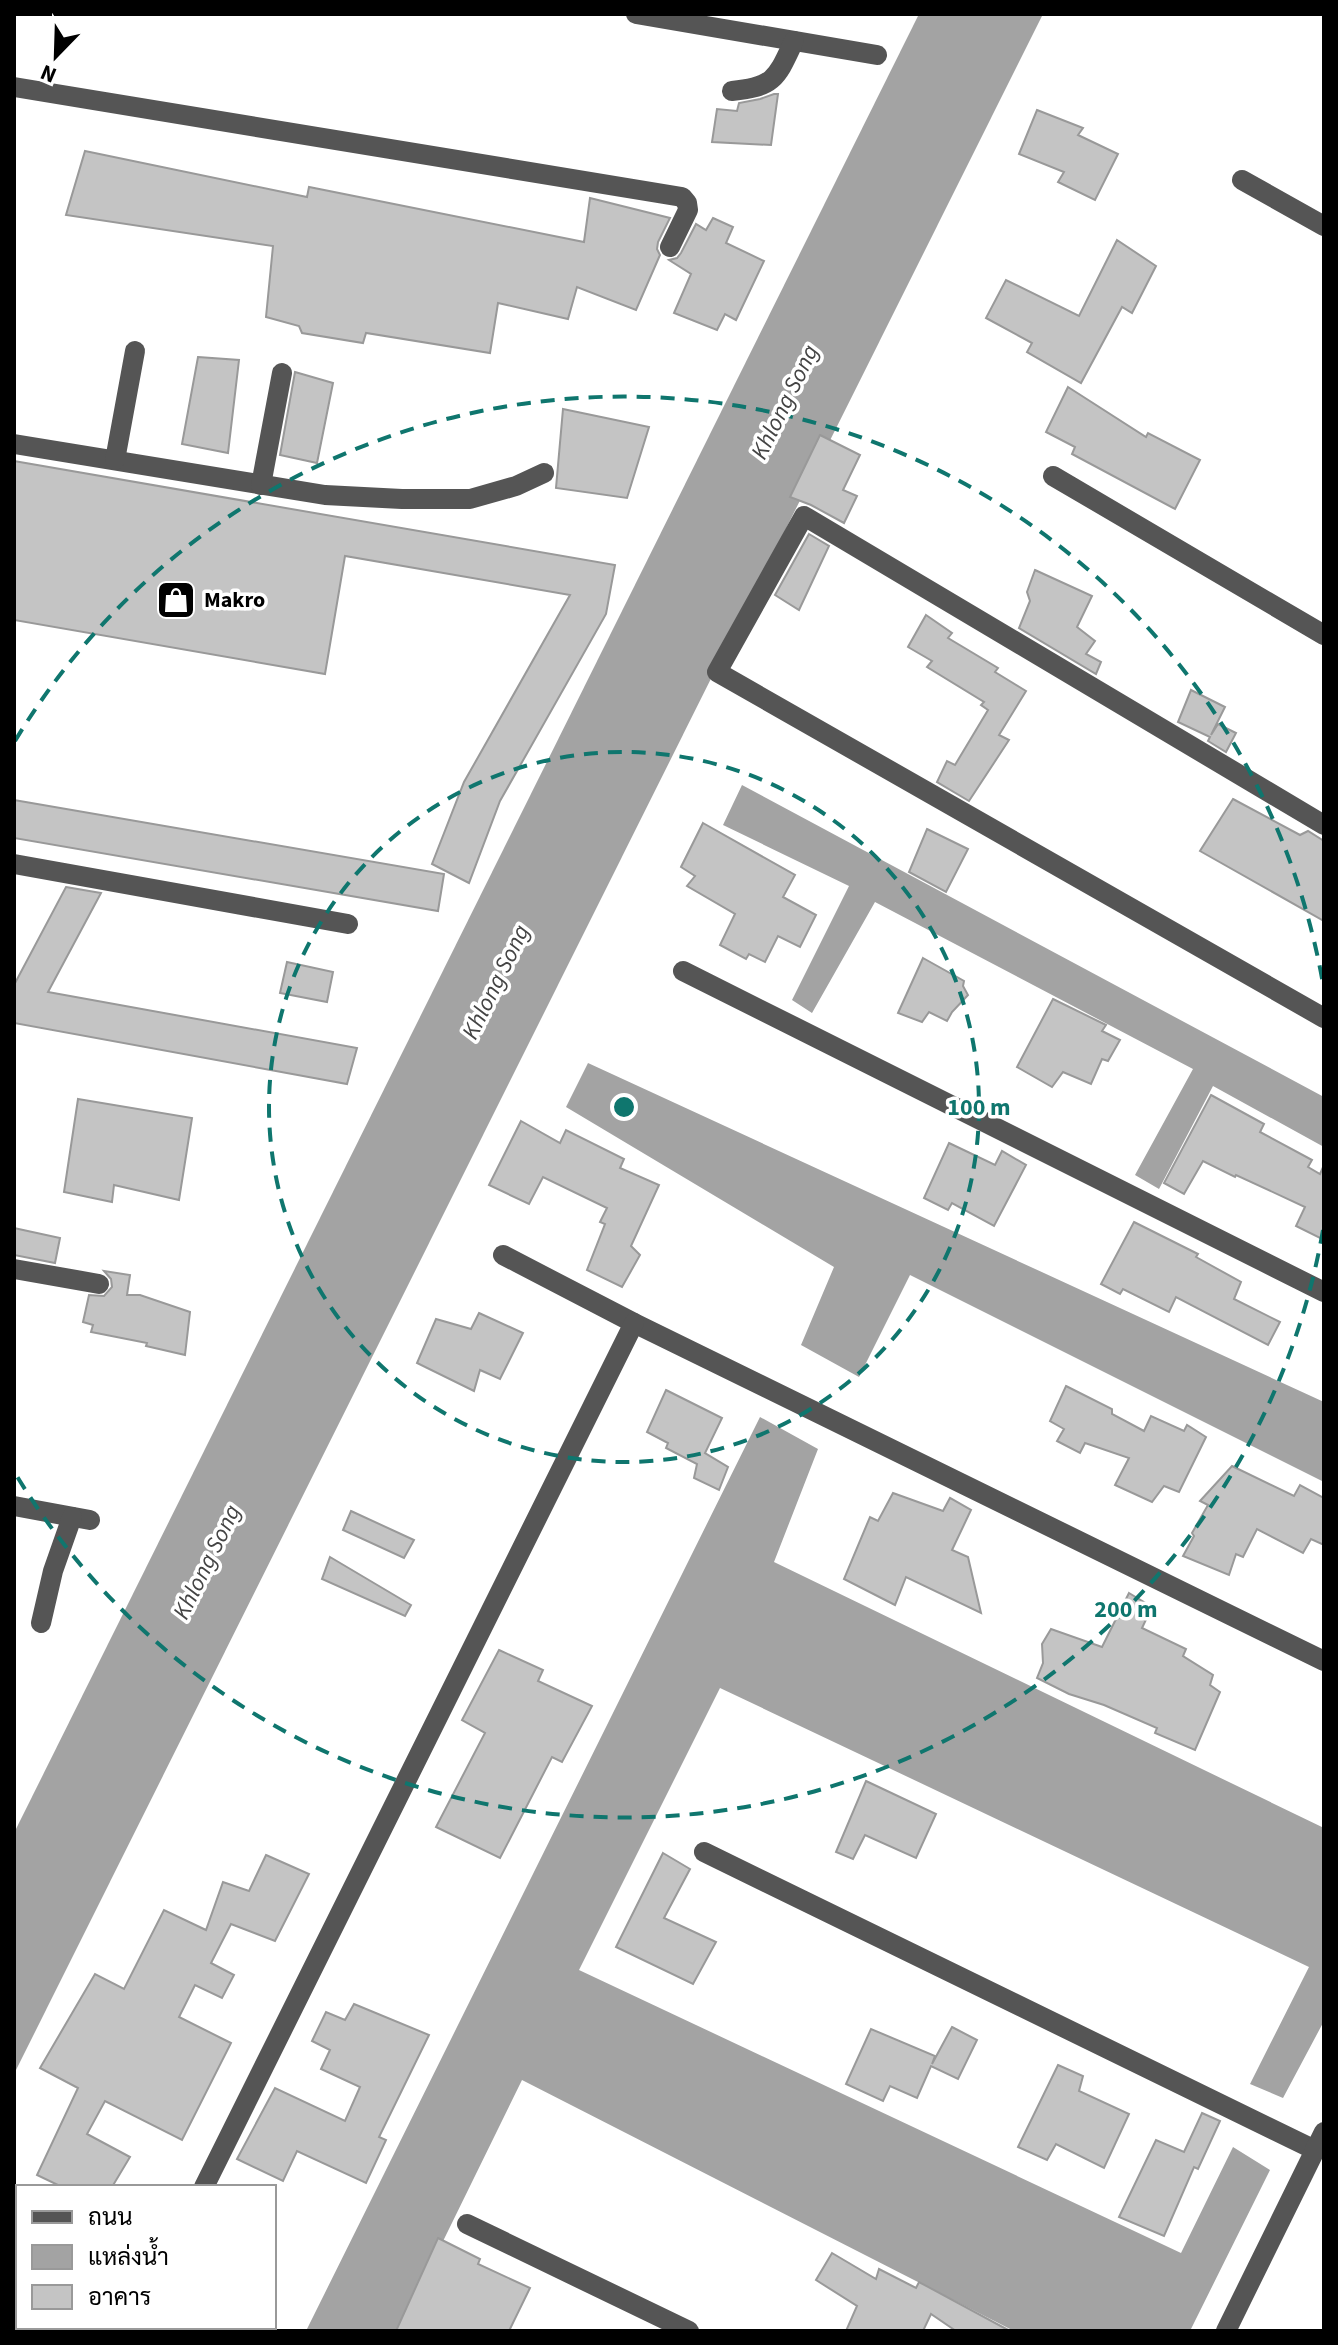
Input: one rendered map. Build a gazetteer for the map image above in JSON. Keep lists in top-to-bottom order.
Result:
{
  "water": ["Khlong Song"],
  "places": {
    "shop": ["Makro"]
  },
  "legend": ["ถนน", "แหล่งน้ำ", "อาคาร"],
  "north": "bottom left",
  "rings": ["100 m", "200 m"]
}
